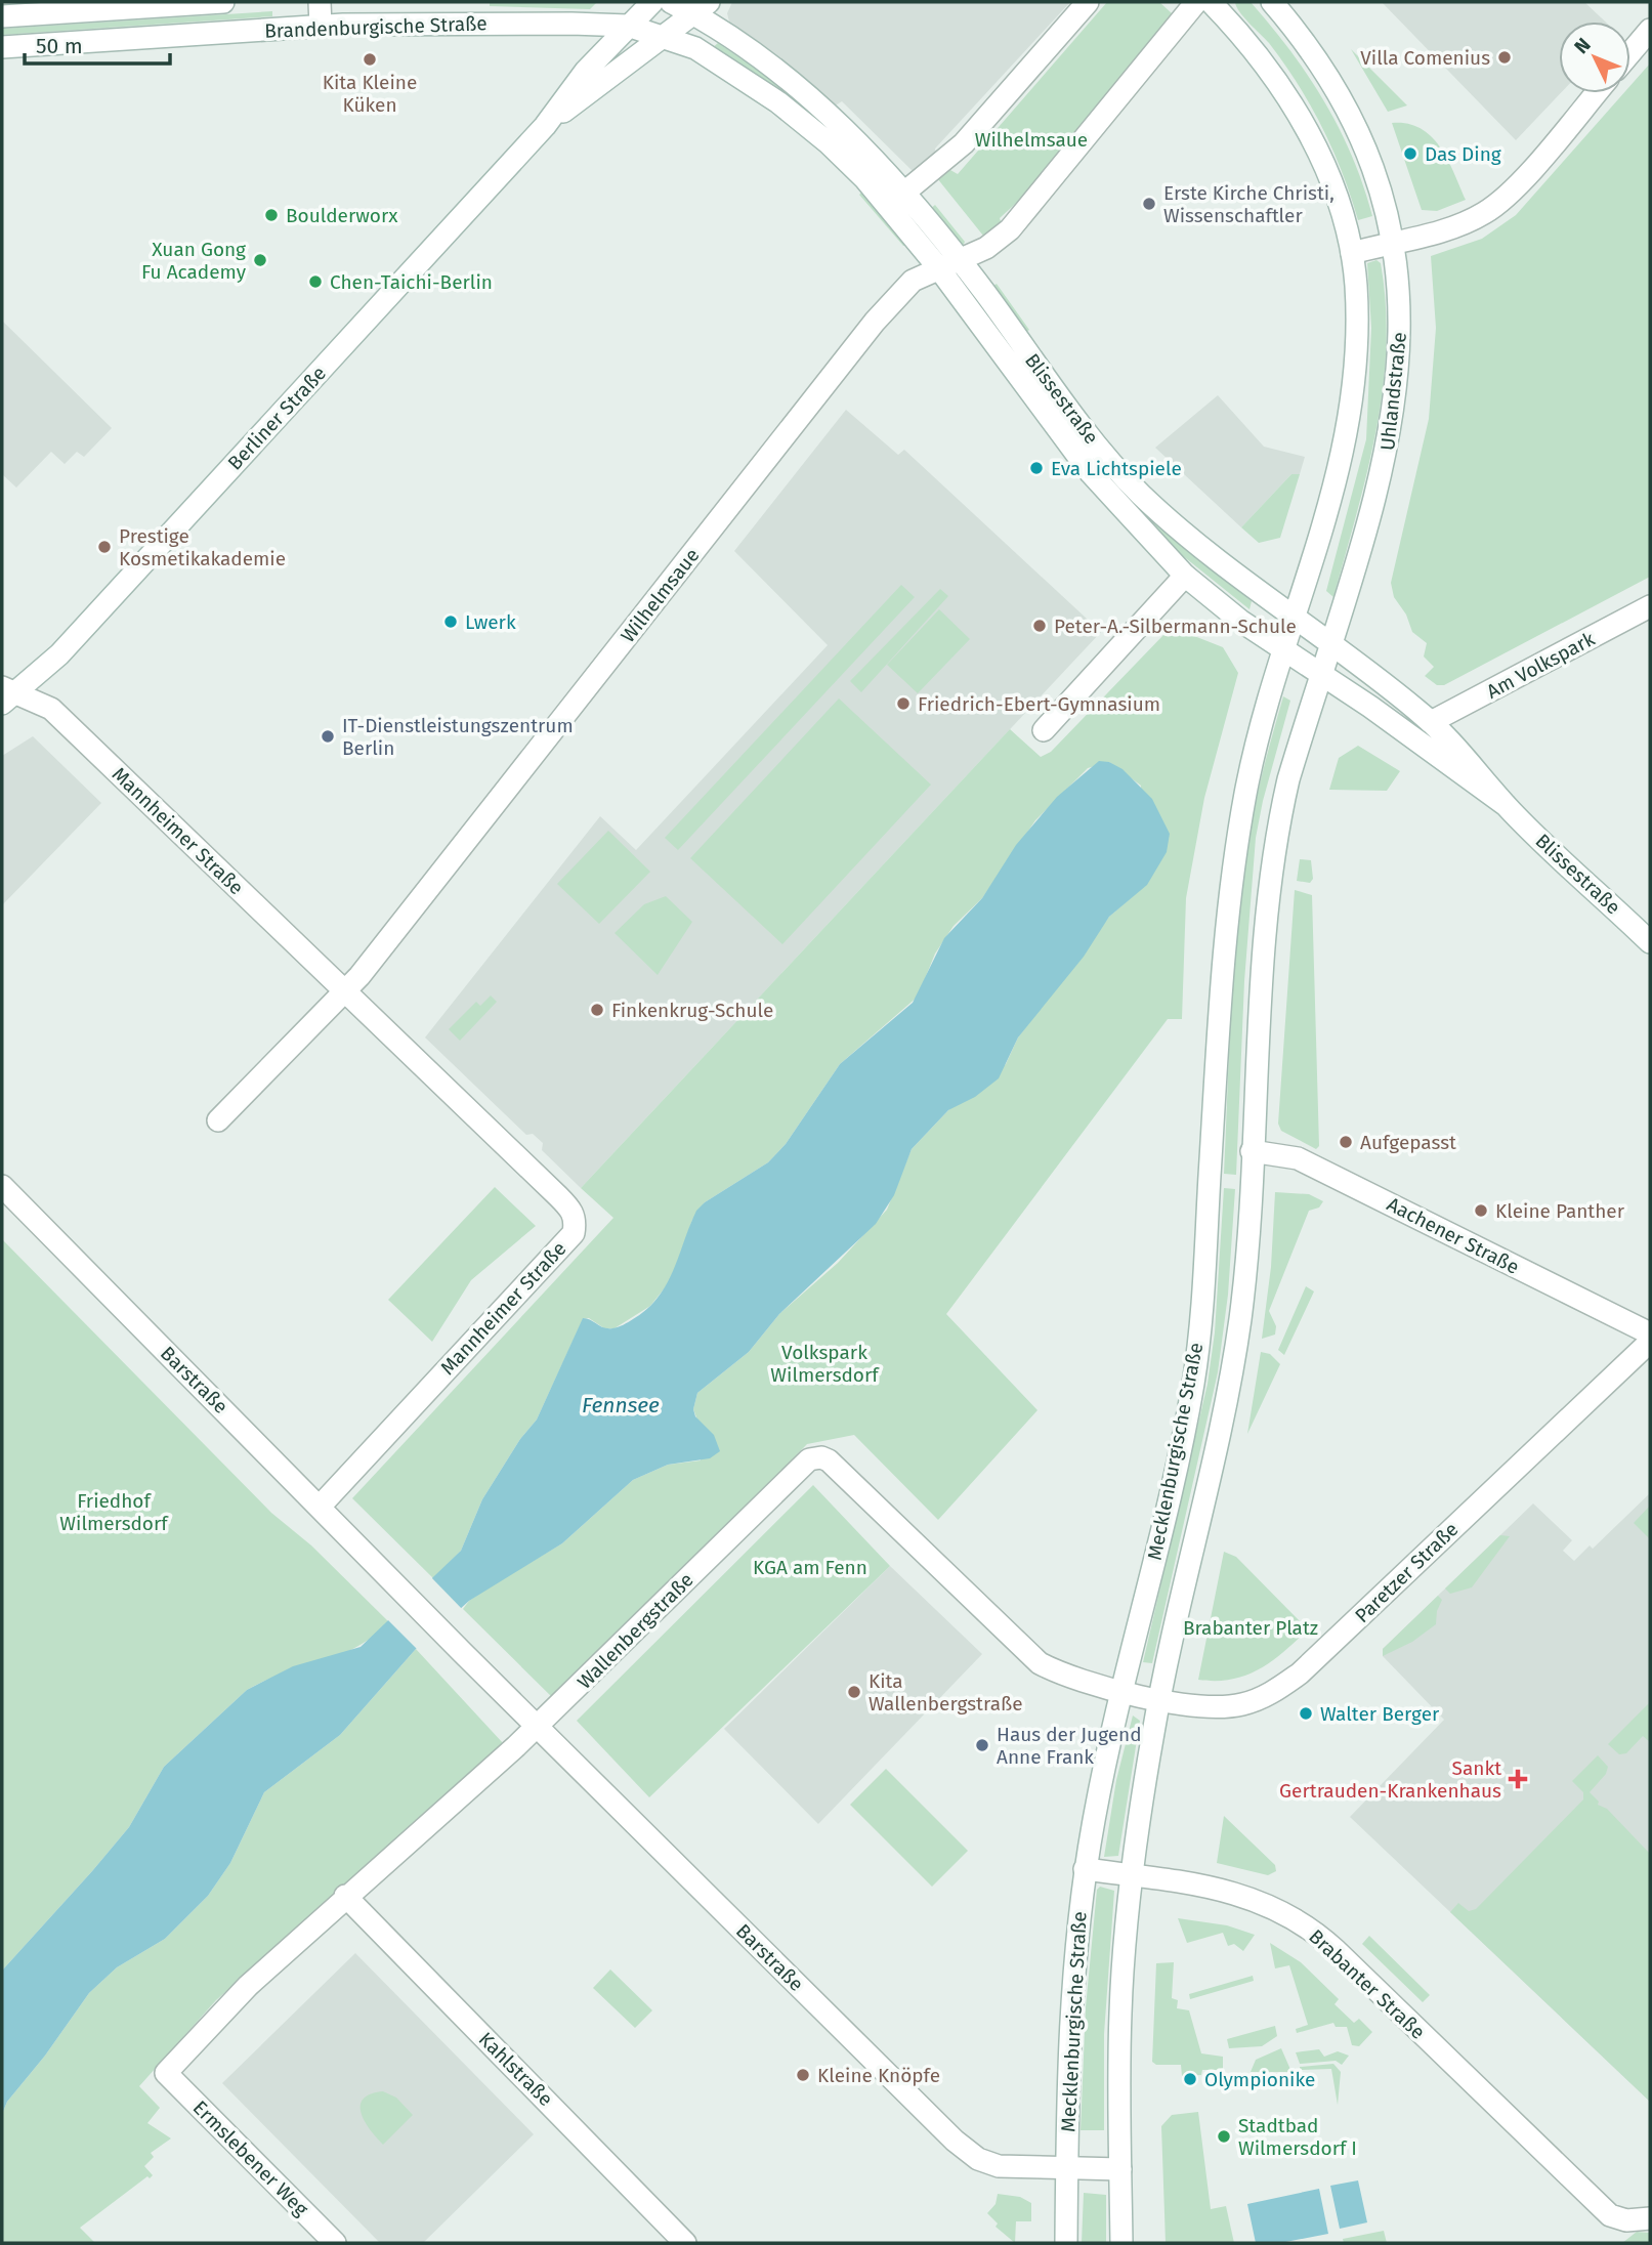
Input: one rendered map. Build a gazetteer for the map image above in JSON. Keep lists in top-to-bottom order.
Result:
{
  "streets": {
    "street": [
      "Brandenburgische Straße",
      "Uhlandstraße",
      "Blissestraße",
      "Berliner Straße",
      "Wilhelmsaue",
      "Am Volkspark",
      "Mannheimer Straße",
      "Aachener Straße",
      "Barstraße",
      "Mecklenburgische Straße",
      "Paretzer Straße",
      "Wallenbergstraße",
      "Brabanter Straße",
      "Kahlstraße",
      "Ermslebener Weg"
    ]
  },
  "crossings": [
    ["Brandenburgische Straße", "Blissestraße"],
    ["Brandenburgische Straße", "Berliner Straße"],
    ["Uhlandstraße", "Blissestraße"],
    ["Uhlandstraße", "Mecklenburgische Straße"],
    ["Blissestraße", "Berliner Straße"],
    ["Blissestraße", "Wilhelmsaue"],
    ["Blissestraße", "Am Volkspark"],
    ["Blissestraße", "Mecklenburgische Straße"],
    ["Berliner Straße", "Mannheimer Straße"],
    ["Wilhelmsaue", "Mannheimer Straße"],
    ["Mannheimer Straße", "Barstraße"],
    ["Aachener Straße", "Mecklenburgische Straße"],
    ["Barstraße", "Mecklenburgische Straße"],
    ["Barstraße", "Wallenbergstraße"],
    ["Mecklenburgische Straße", "Paretzer Straße"],
    ["Mecklenburgische Straße", "Wallenbergstraße"],
    ["Mecklenburgische Straße", "Brabanter Straße"],
    ["Paretzer Straße", "Wallenbergstraße"],
    ["Wallenbergstraße", "Kahlstraße"],
    ["Wallenbergstraße", "Ermslebener Weg"]
  ],
  "water": ["Fennsee"],
  "parks": [
    "Wilhelmsaue",
    "Volkspark Wilmersdorf",
    "Friedhof Wilmersdorf",
    "KGA am Fenn",
    "Brabanter Platz"
  ],
  "places": {
    "other": [
      "Villa Comenius",
      "Kita Kleine Küken",
      "Das Ding",
      "Erste Kirche Christi, Wissenschaftler",
      "Boulderworx",
      "Xuan Gong Fu Academy",
      "Chen-Taichi-Berlin",
      "Eva Lichtspiele",
      "Prestige Kosmetikakademie",
      "Lwerk",
      "Peter-A.-Silbermann-Schule",
      "Friedrich-Ebert-Gymnasium",
      "IT-Dienstleistungszentrum Berlin",
      "Finkenkrug-Schule",
      "Aufgepasst",
      "Kleine Panther",
      "Kita Wallenbergstraße",
      "Walter Berger",
      "Haus der Jugend Anne Frank",
      "Kleine Knöpfe",
      "Olympionike",
      "Stadtbad Wilmersdorf I"
    ],
    "health": ["Sankt Gertrauden-Krankenhaus"]
  },
  "scale_bar": "50 m",
  "north": "top left"
}
